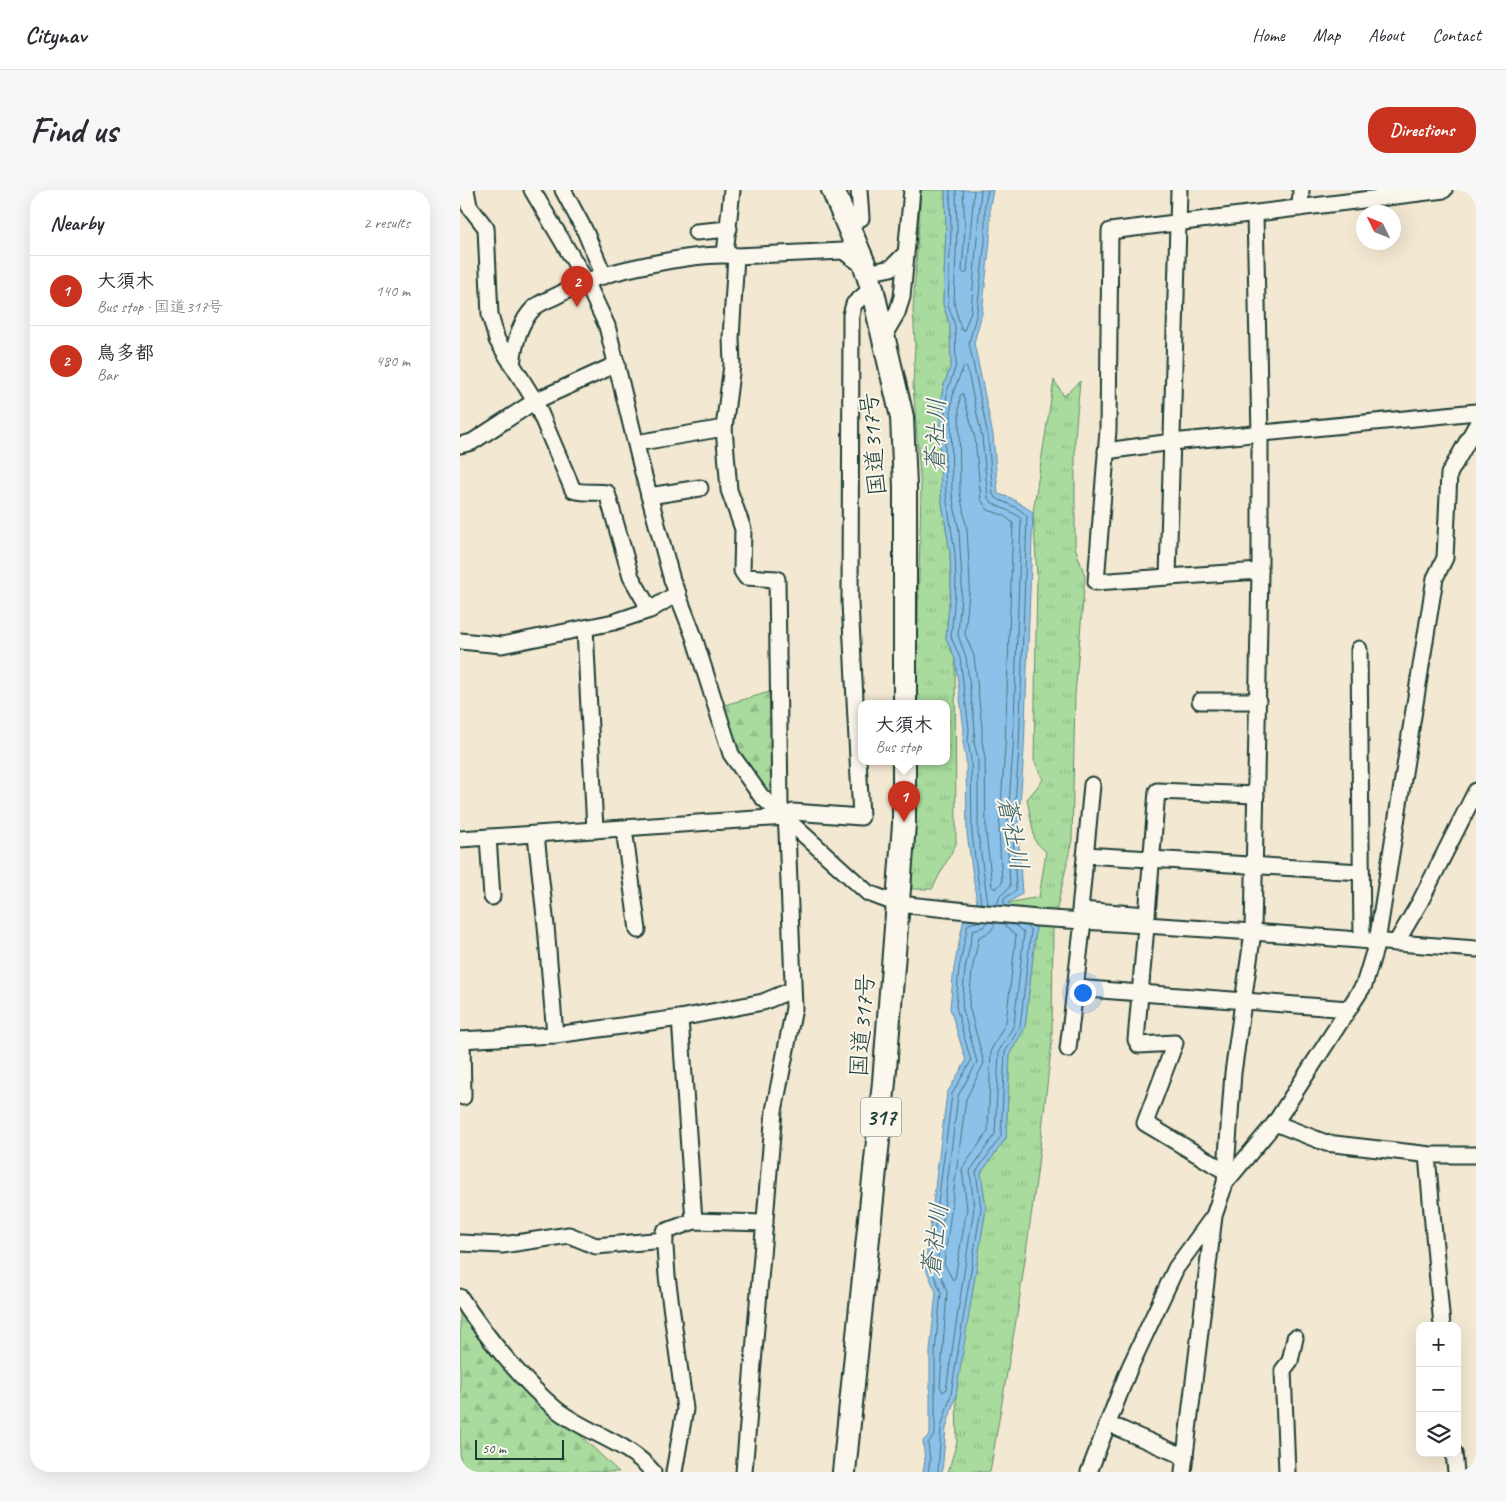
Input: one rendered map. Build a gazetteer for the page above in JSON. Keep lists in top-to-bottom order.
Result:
{
  "streets": {
    "highway": ["国道317号", "317"]
  },
  "water": ["蒼社川"],
  "scale_bar": "50 m",
  "north": "top left",
  "page": {
    "header": "Citynav",
    "nav": [
      "Home",
      "Map",
      "About",
      "Contact"
    ],
    "buttons": "Directions",
    "title": "Find us",
    "heading": ["Nearby", "2 results"],
    "list": [
      {
        "mark": "1",
        "name": "大須木",
        "note": "Bus stop · 国道317号",
        "value": "140 m"
      },
      {
        "mark": "2",
        "name": "鳥多都",
        "note": "Bar",
        "value": "480 m"
      }
    ],
    "pins": ["2", "1"],
    "popup": ["大須木", "Bus stop"],
    "map_buttons": ["+", "−"],
    "scale": "50 m"
  }
}
